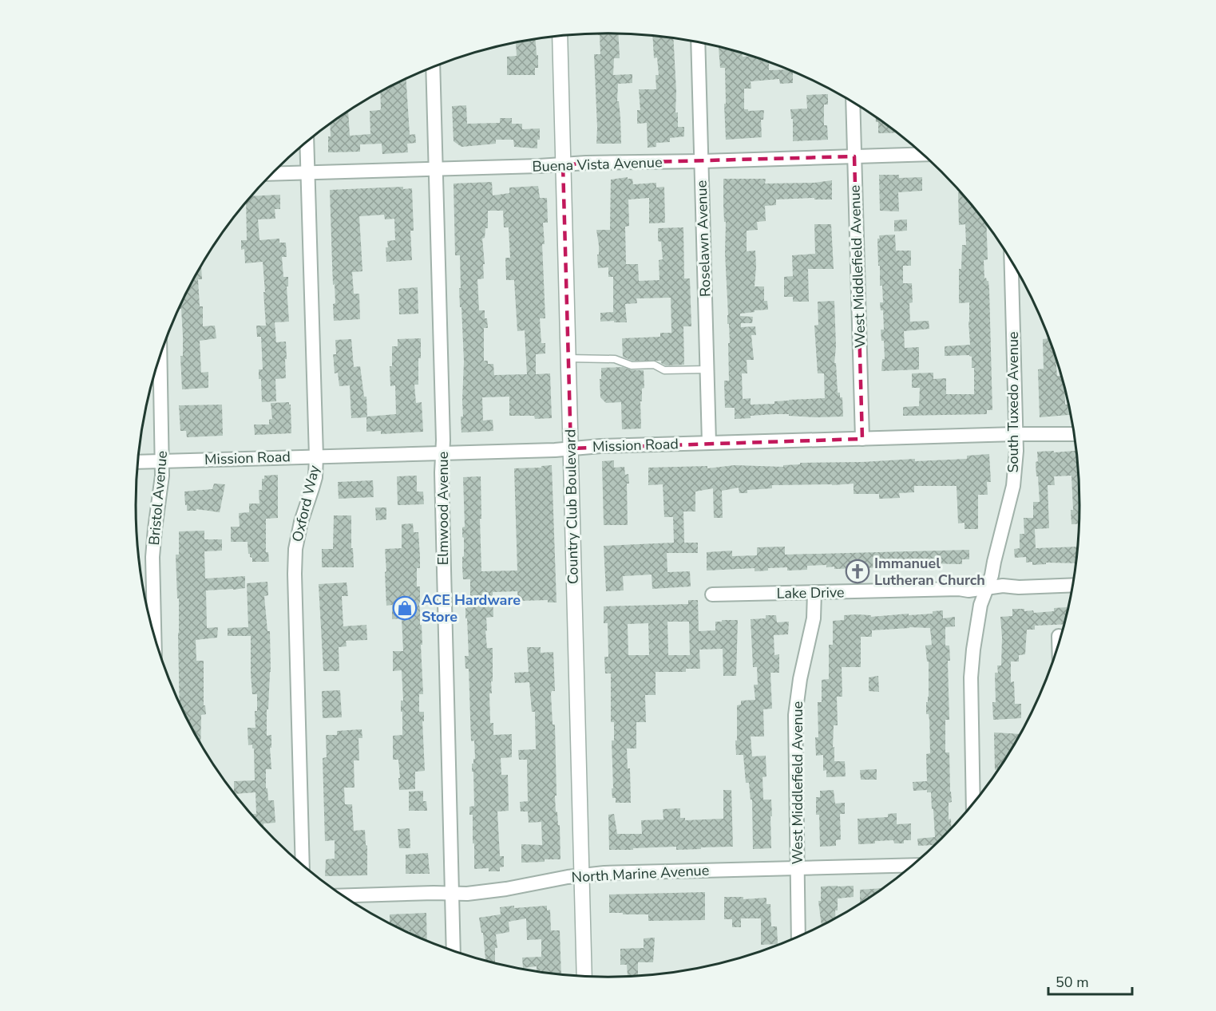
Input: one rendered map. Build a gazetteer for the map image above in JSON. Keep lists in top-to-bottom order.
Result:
{
  "streets": {
    "street": [
      "Buena Vista Avenue",
      "Roselawn Avenue",
      "West Middlefield Avenue",
      "South Tuxedo Avenue",
      "Mission Road",
      "Bristol Avenue",
      "Oxford Way",
      "Country Club Boulevard",
      "Elmwood Avenue",
      "Lake Drive",
      "North Marine Avenue"
    ]
  },
  "crossings": [
    ["Buena Vista Avenue", "Roselawn Avenue"],
    ["Buena Vista Avenue", "West Middlefield Avenue"],
    ["Buena Vista Avenue", "Oxford Way"],
    ["Buena Vista Avenue", "Country Club Boulevard"],
    ["Buena Vista Avenue", "Elmwood Avenue"],
    ["Roselawn Avenue", "Mission Road"],
    ["West Middlefield Avenue", "Mission Road"],
    ["West Middlefield Avenue", "Lake Drive"],
    ["West Middlefield Avenue", "North Marine Avenue"],
    ["South Tuxedo Avenue", "Mission Road"],
    ["South Tuxedo Avenue", "Lake Drive"],
    ["Mission Road", "Bristol Avenue"],
    ["Mission Road", "Oxford Way"],
    ["Mission Road", "Country Club Boulevard"],
    ["Mission Road", "Elmwood Avenue"],
    ["Country Club Boulevard", "North Marine Avenue"],
    ["Elmwood Avenue", "North Marine Avenue"]
  ],
  "places": {
    "church": ["Immanuel Lutheran Church"],
    "shop": ["ACE Hardware Store"]
  },
  "scale_bar": "50 m"
}
